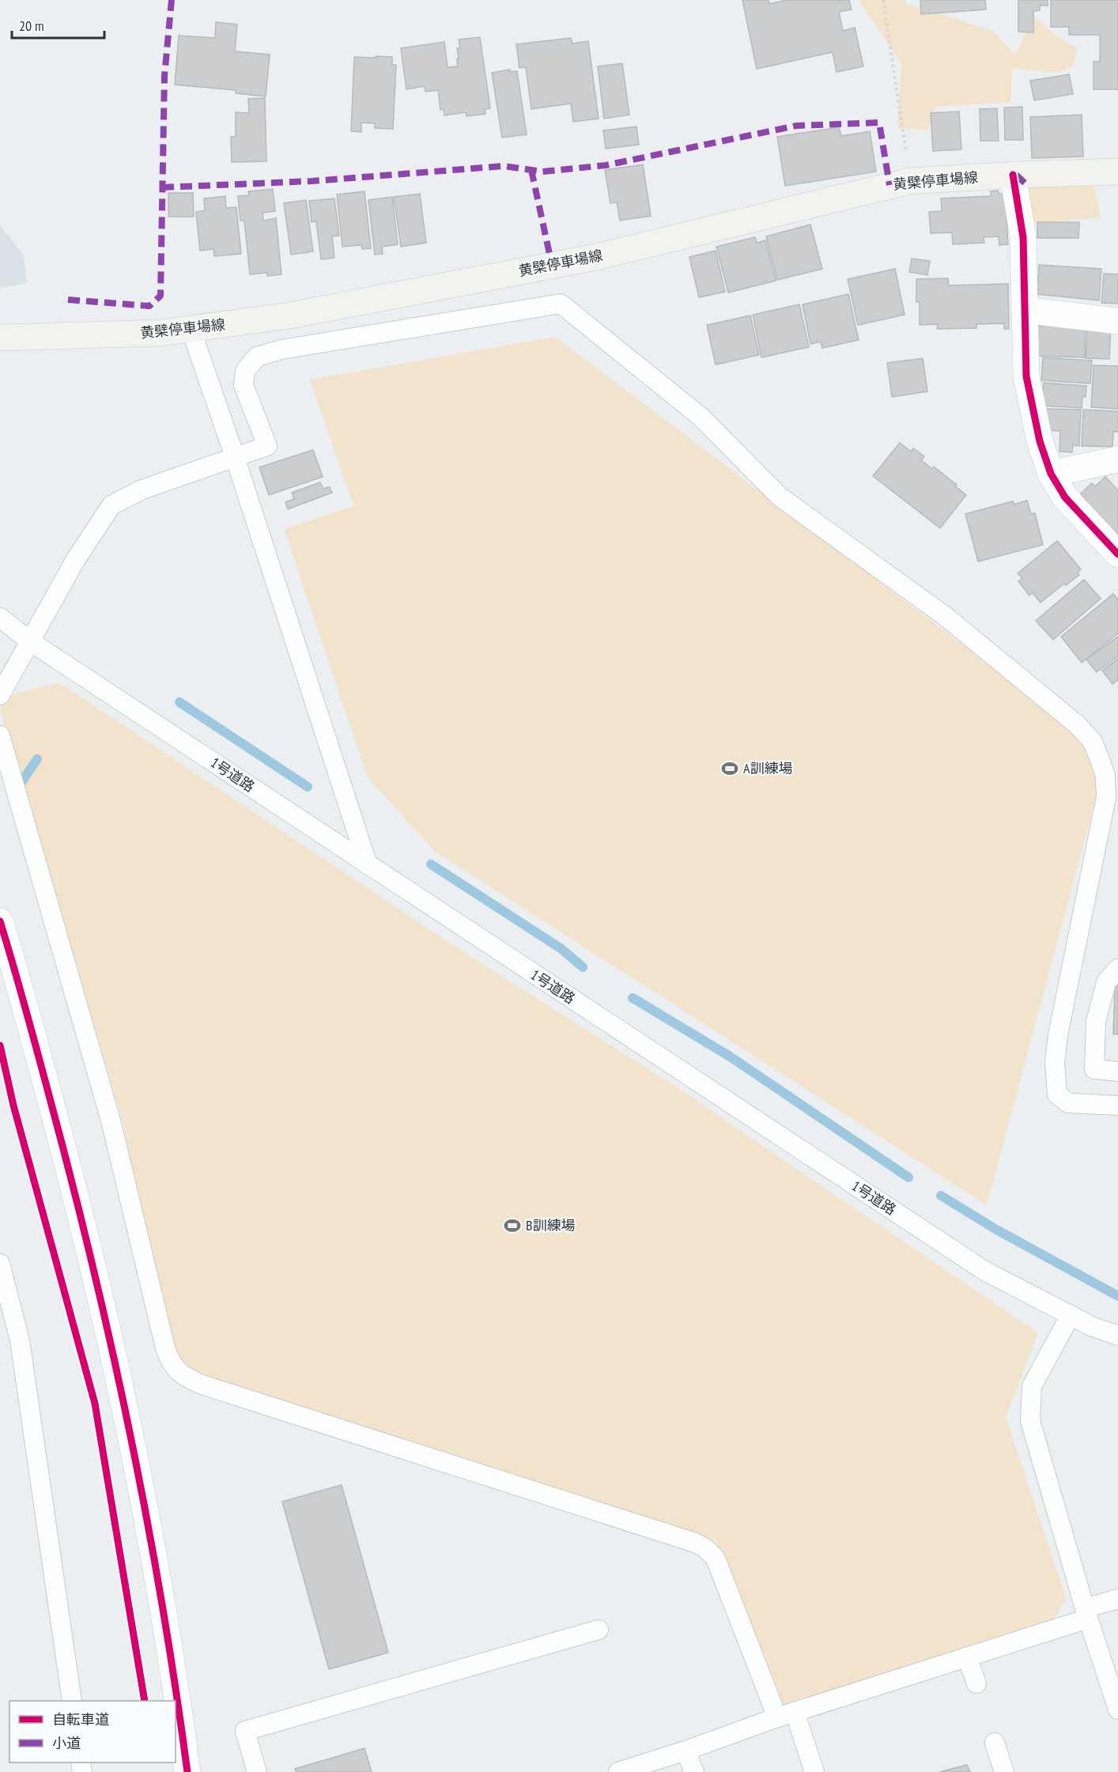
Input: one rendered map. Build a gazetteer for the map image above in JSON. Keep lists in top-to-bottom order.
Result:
{
  "streets": {
    "main road": ["黄檗停車場線"],
    "lane": ["1号道路"]
  },
  "places": {
    "sports": ["A訓練場", "B訓練場"]
  },
  "legend": ["自転車道", "小道"],
  "scale_bar": "20 m"
}
